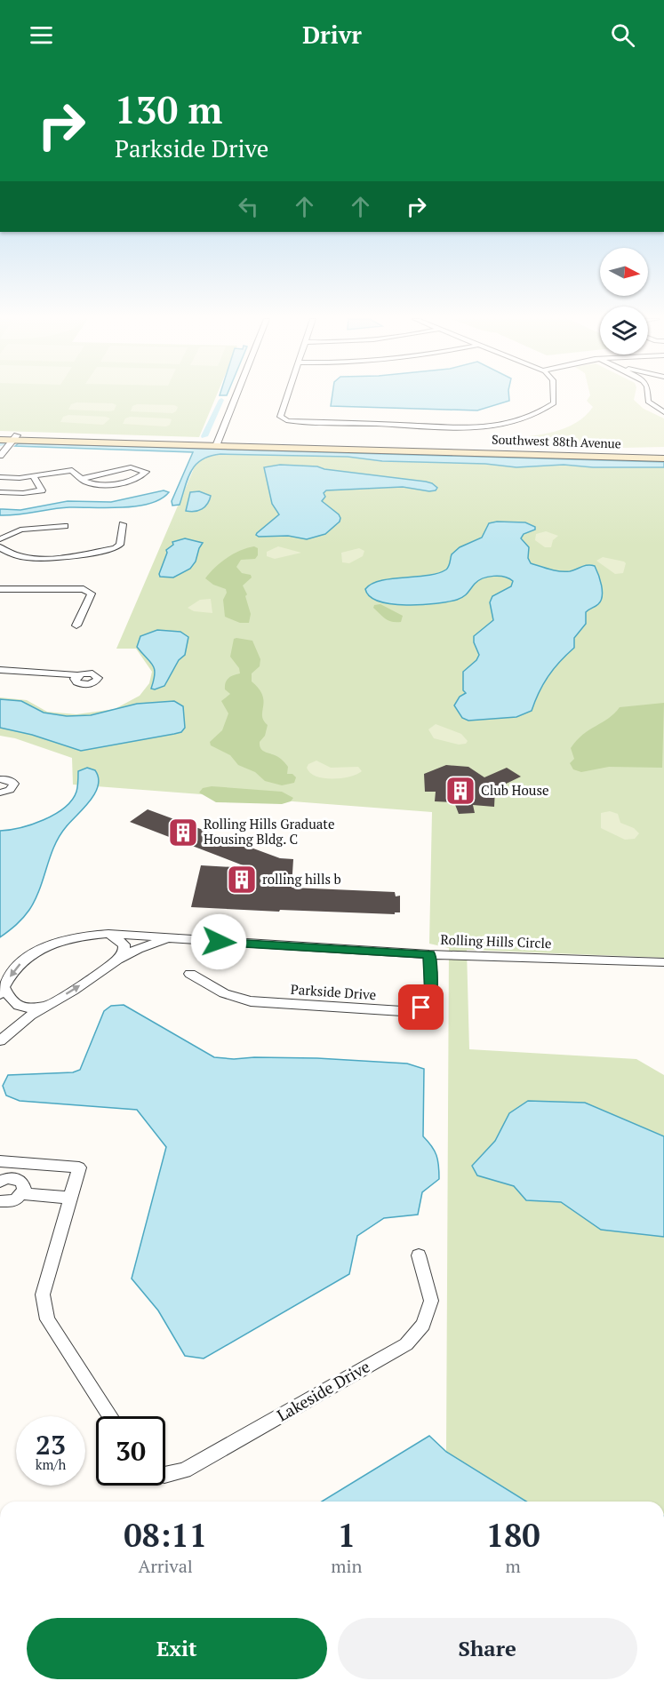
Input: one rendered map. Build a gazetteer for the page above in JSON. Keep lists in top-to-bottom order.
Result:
{
  "streets": {
    "main road": ["Southwest 88th Avenue"],
    "street": ["Rolling Hills Circle", "Parkside Drive", "Lakeside Drive"]
  },
  "crossings": [
    ["Rolling Hills Circle", "Parkside Drive"]
  ],
  "places": {
    "building": ["Club House", "Rolling Hills Graduate Housing Bldg. C", "rolling hills b"]
  },
  "north": "right",
  "page": {
    "header": "Drivr",
    "turn": ["130 m", "Parkside Drive"],
    "speed": "23 km/h",
    "limit": "30",
    "eta": [
      "08:11",
      "Arrival",
      "1",
      "min",
      "180",
      "m"
    ],
    "buttons": ["Exit", "Share"]
  }
}
